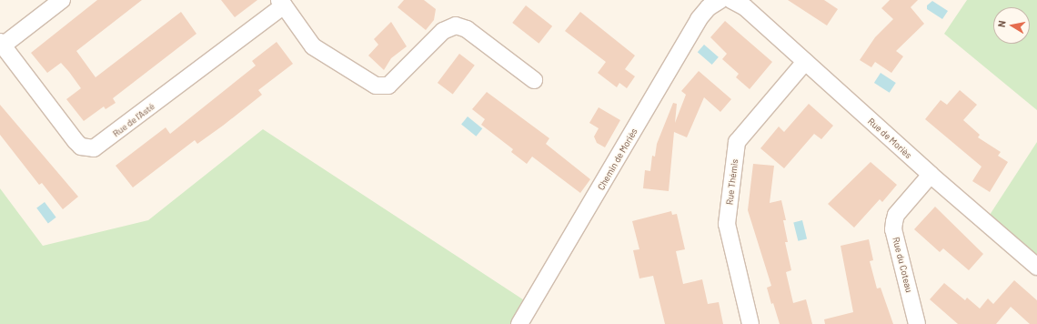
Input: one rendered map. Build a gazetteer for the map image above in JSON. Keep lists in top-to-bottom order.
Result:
{
  "streets": {
    "street": [
      "Rue de l'Asté",
      "Rue de Moriès",
      "Chemin de Moriès",
      "Rue Thémis",
      "Rue du Coteau"
    ]
  },
  "crossings": [
    ["Rue de Moriès", "Rue Thémis"],
    ["Rue de Moriès", "Rue du Coteau"]
  ],
  "north": "left"
}
